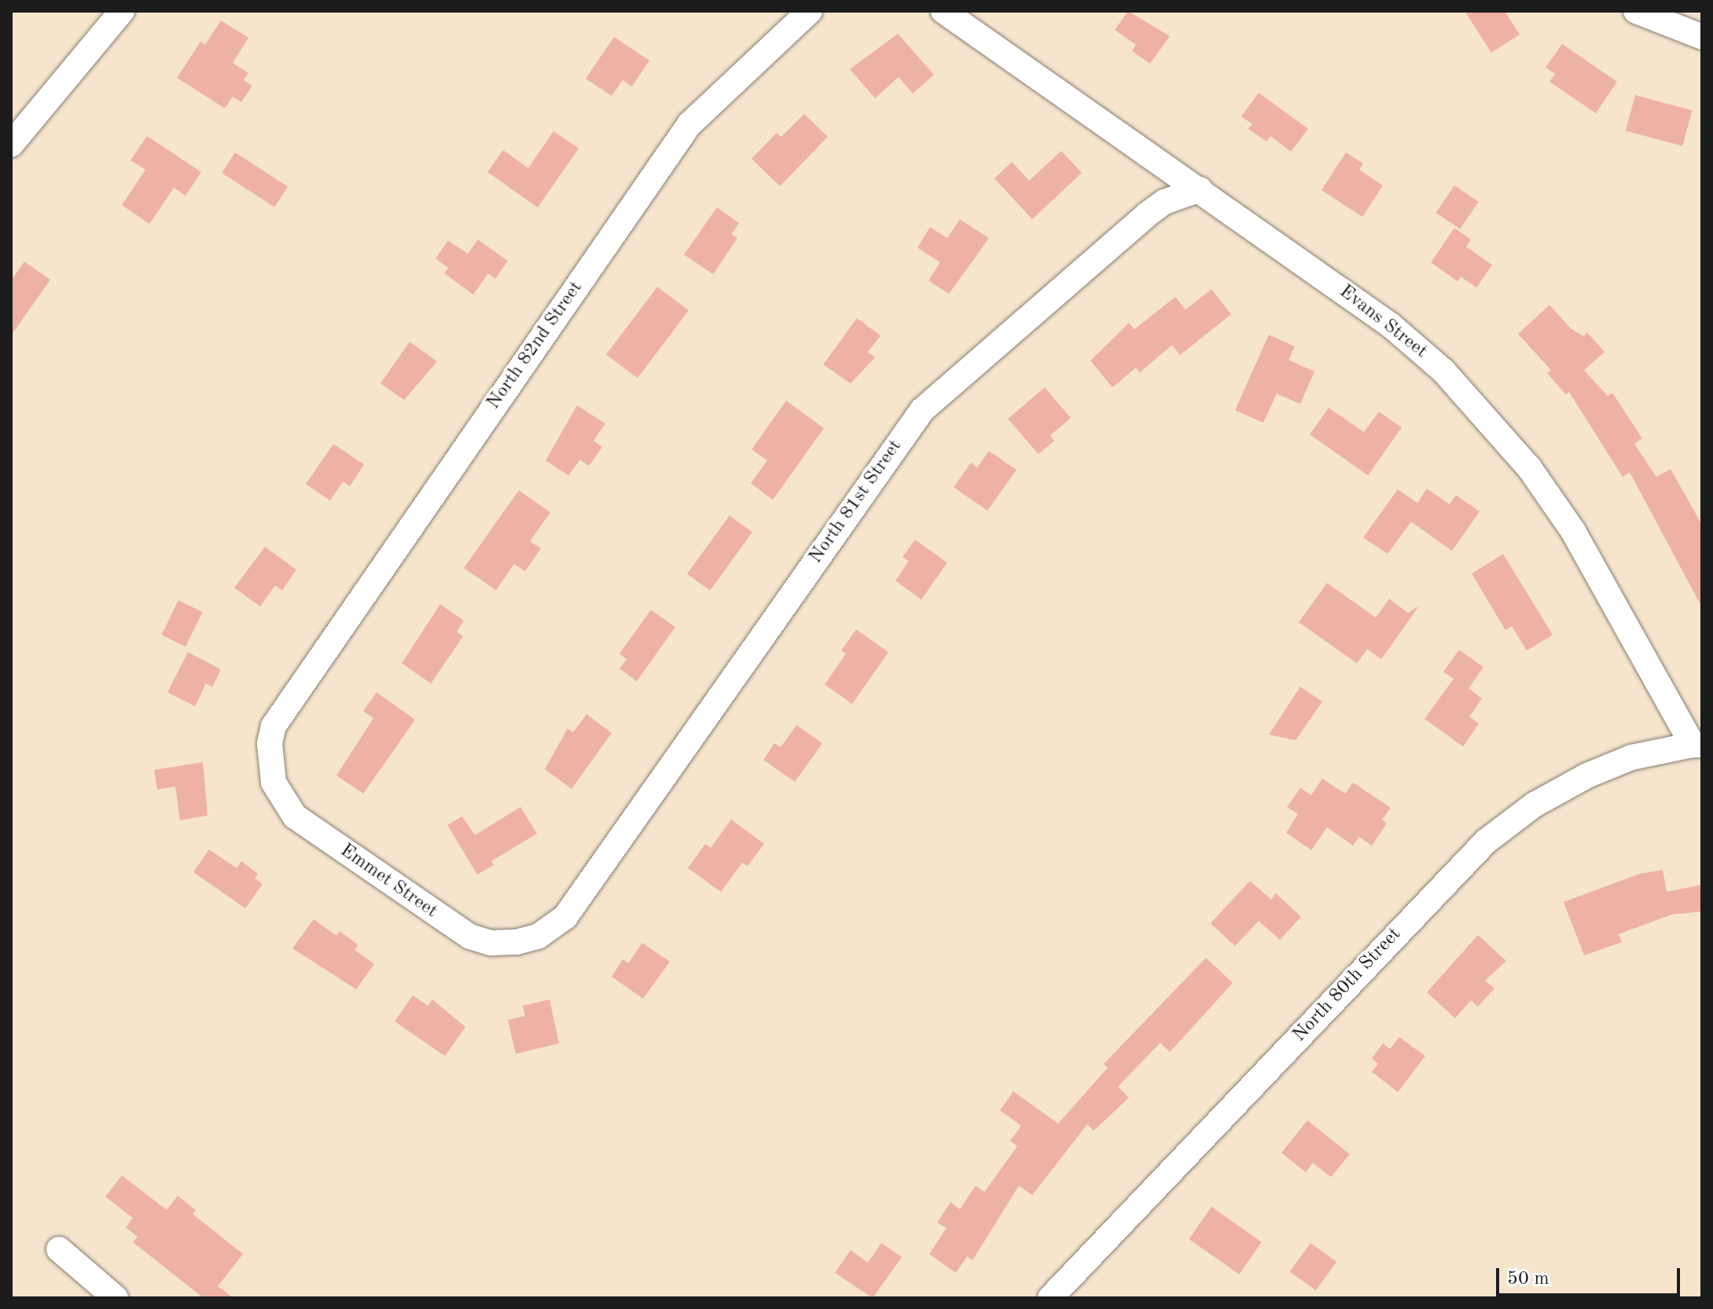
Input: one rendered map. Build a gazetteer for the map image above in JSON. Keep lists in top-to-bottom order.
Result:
{
  "streets": {
    "street": [
      "Evans Street",
      "North 82nd Street",
      "North 81st Street",
      "Emmet Street",
      "North 80th Street"
    ]
  },
  "crossings": [
    ["Evans Street", "North 81st Street"],
    ["Evans Street", "North 80th Street"],
    ["North 82nd Street", "Emmet Street"],
    ["North 81st Street", "Emmet Street"]
  ],
  "scale_bar": "50 m"
}
